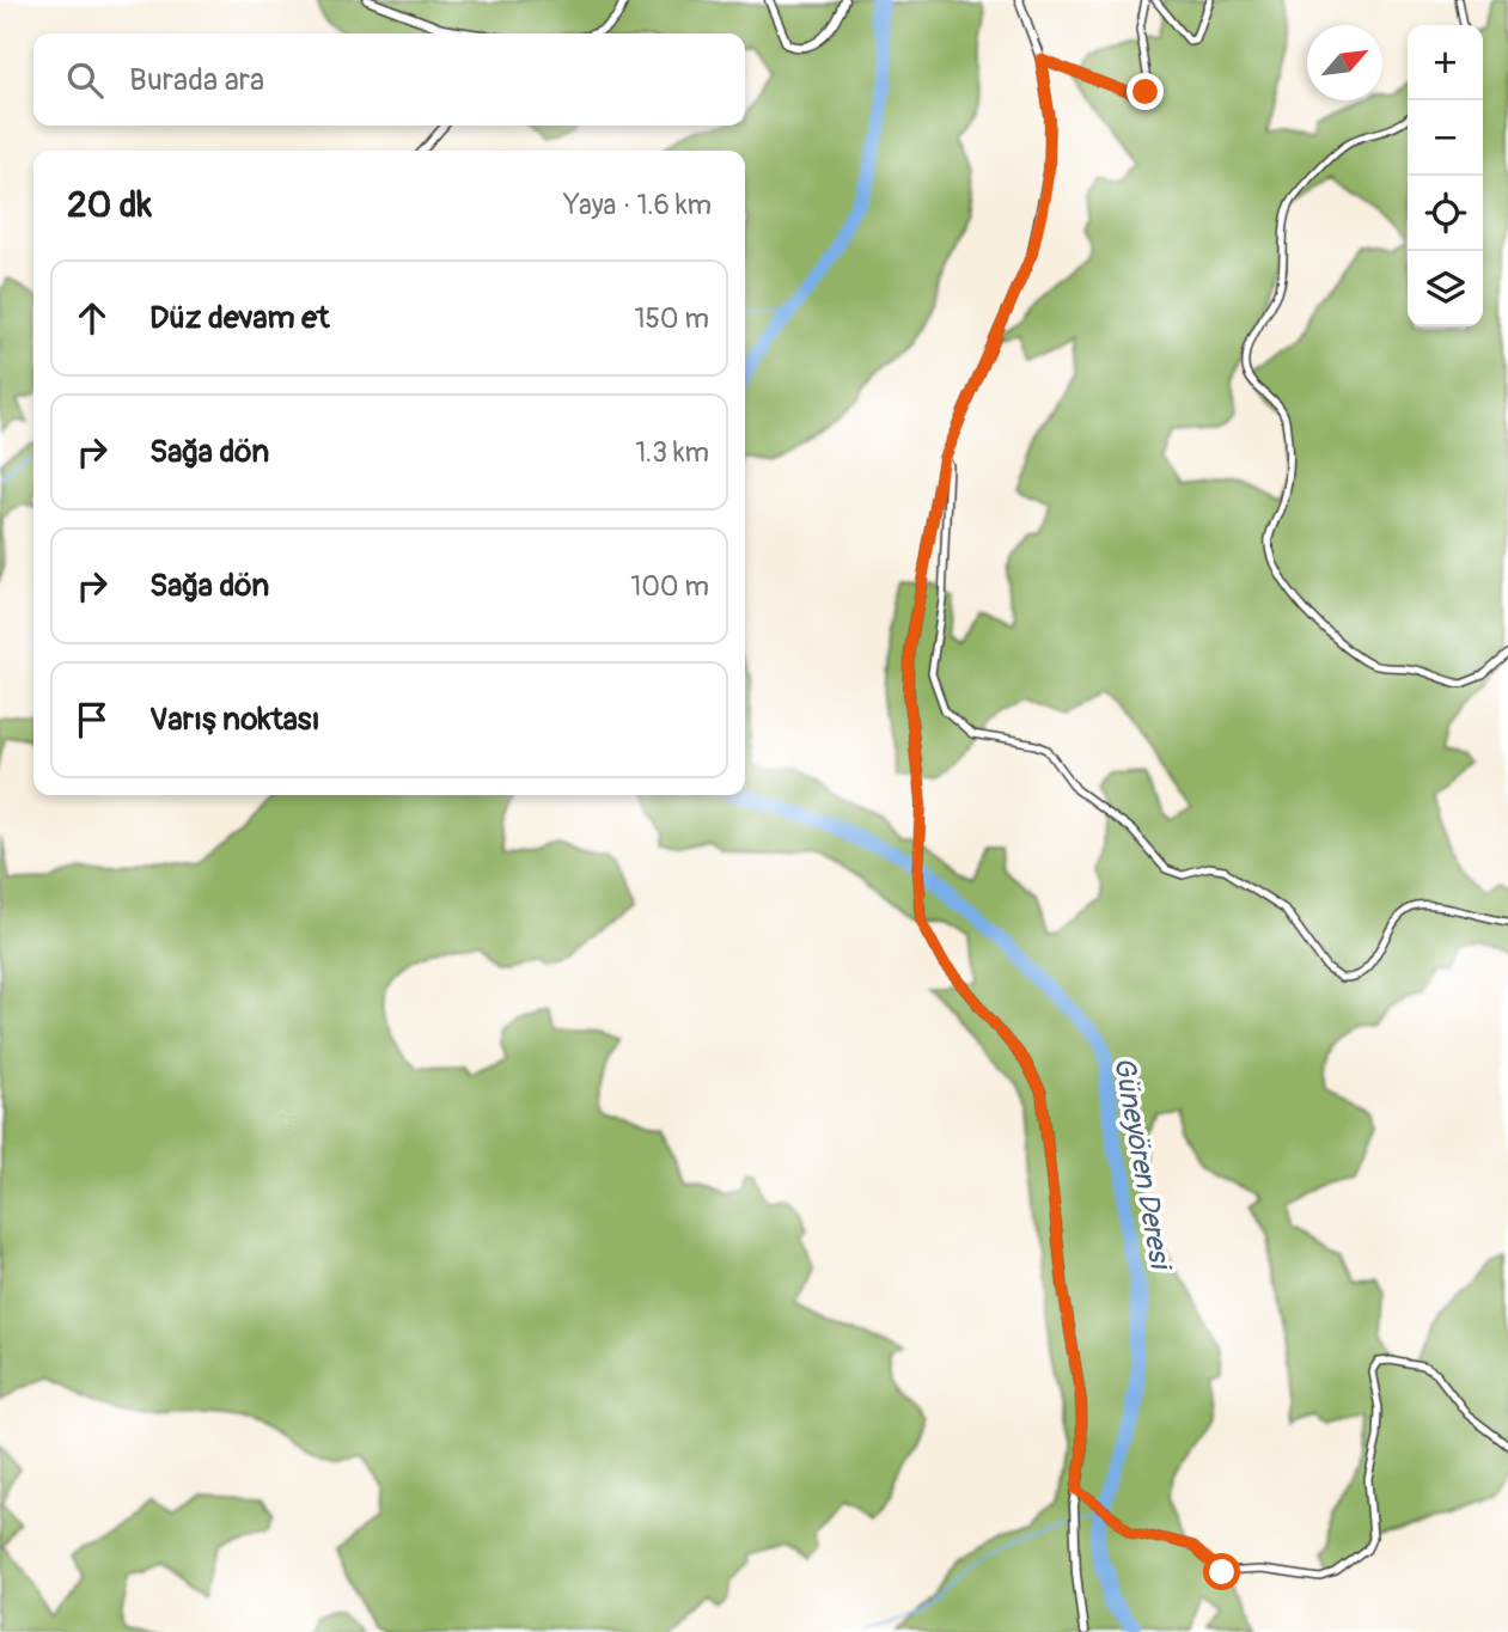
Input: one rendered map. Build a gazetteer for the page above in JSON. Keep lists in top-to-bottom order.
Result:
{
  "water": ["Güneyören Deresi"],
  "north": "top right",
  "page": {
    "map_buttons": ["+", "−"],
    "search": "Burada ara",
    "heading": ["20 dk", "Yaya · 1.6 km"],
    "list": [
      ["Düz devam et", "150 m"],
      ["Sağa dön", "1.3 km"],
      ["Sağa dön", "100 m"],
      "Varış noktası"
    ]
  }
}
